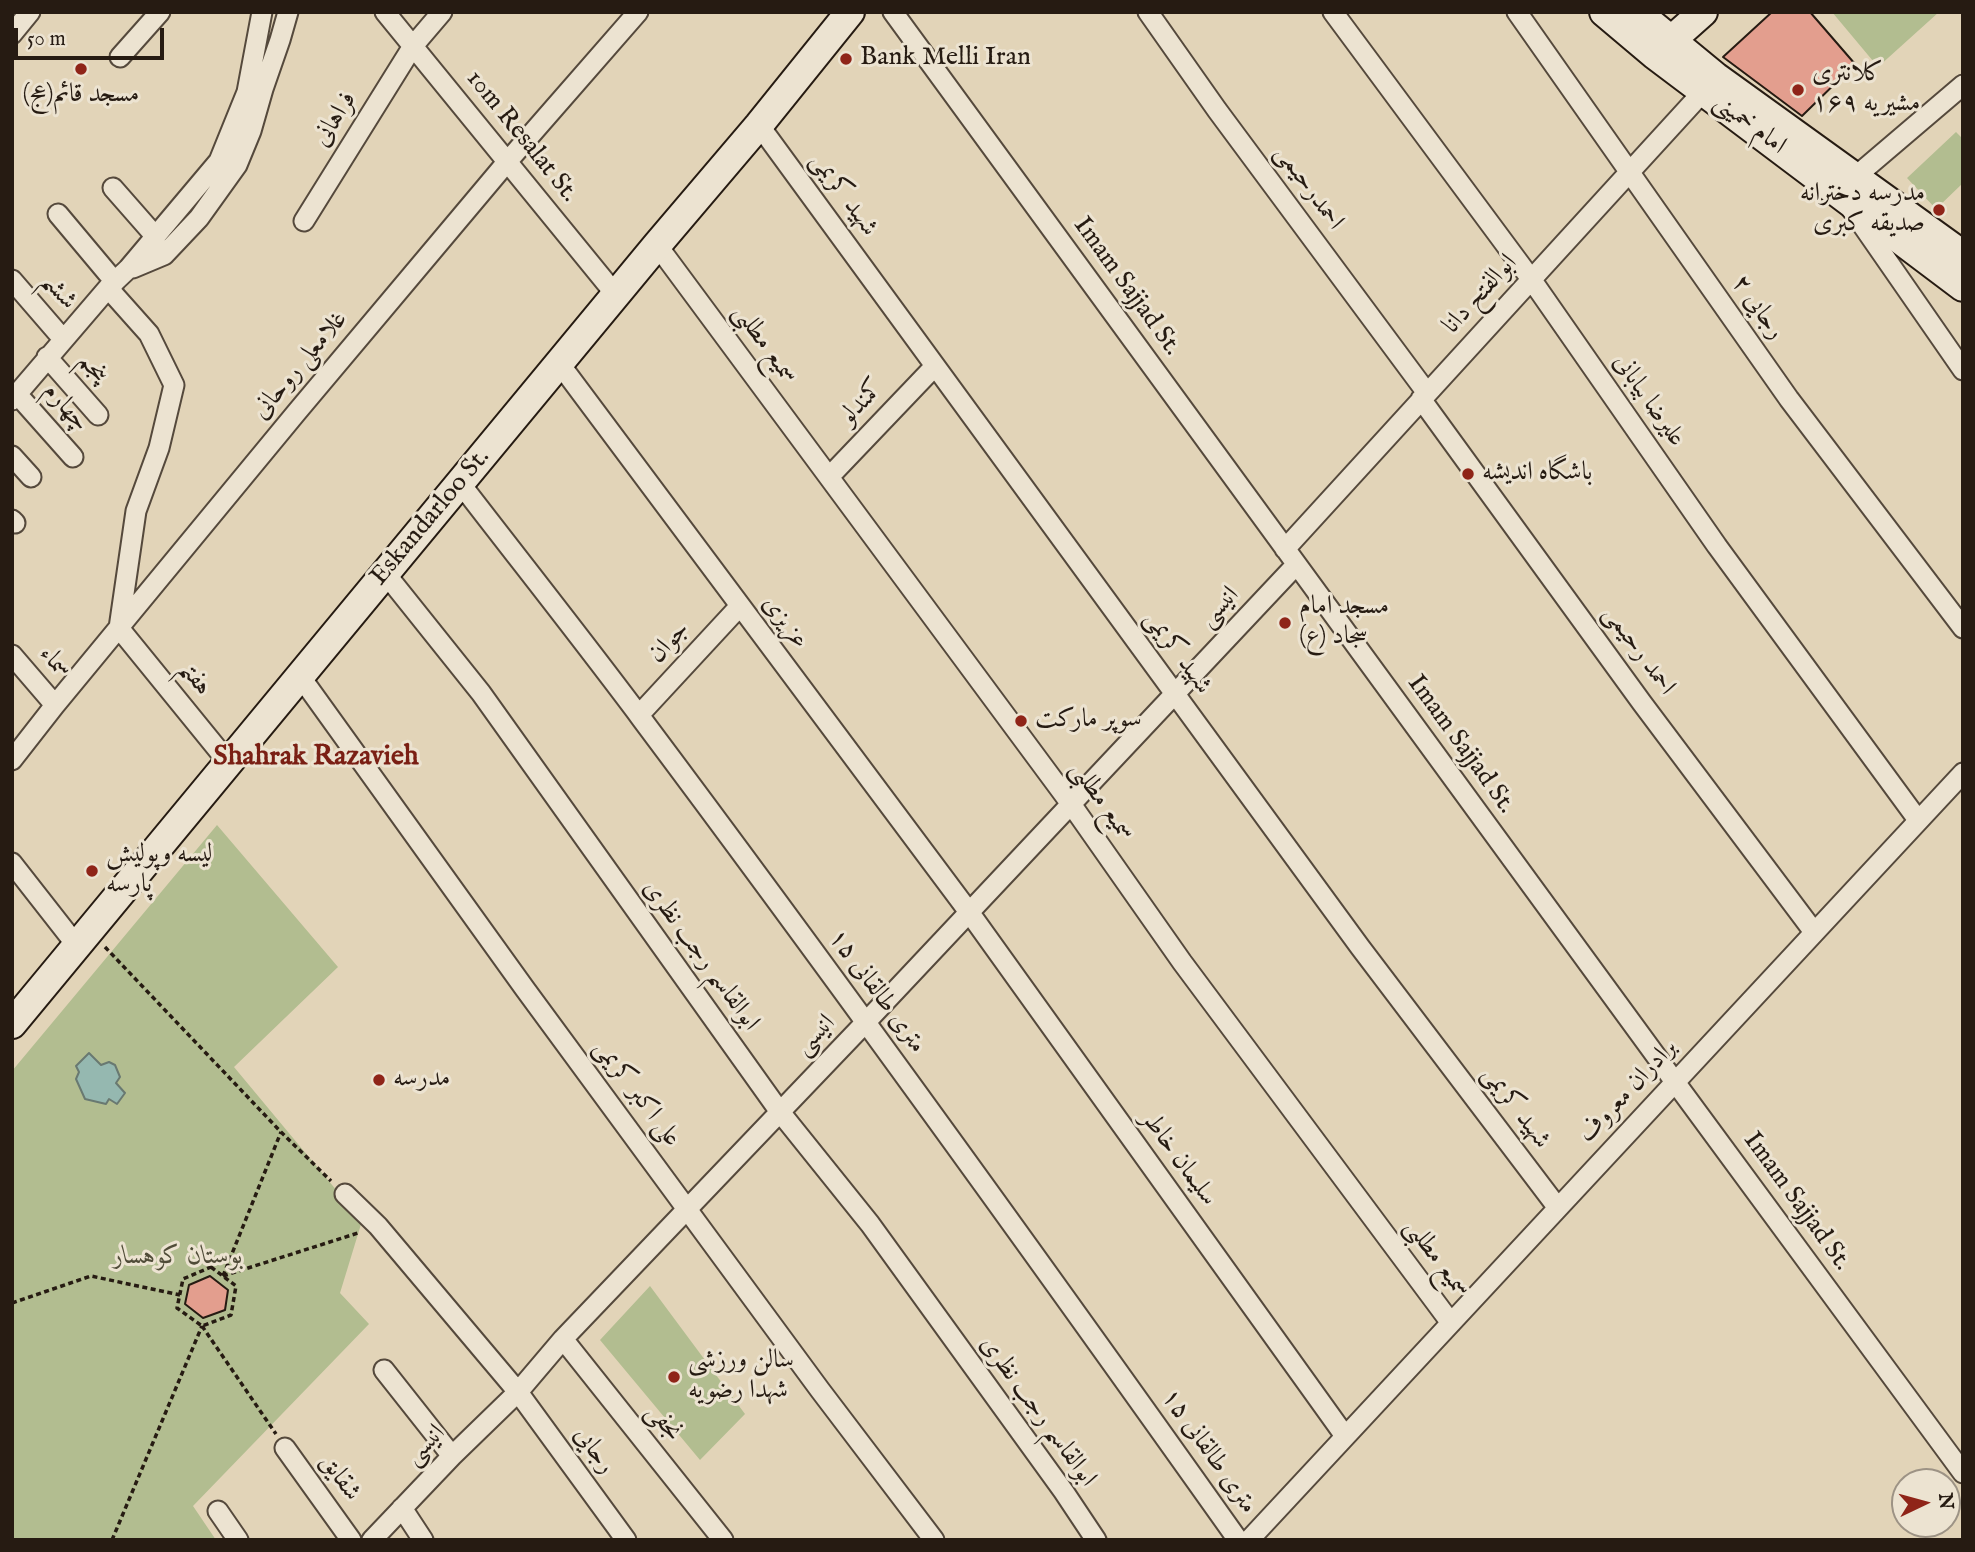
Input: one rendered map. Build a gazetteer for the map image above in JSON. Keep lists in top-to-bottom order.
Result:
{
  "streets": {
    "main road": ["امام خمینی", "Eskandarloo St."],
    "street": [
      "فراهانی",
      "10m Resalat St.",
      "احمدرحیمی",
      "شهید کریمی",
      "Imam Sajjad St.",
      "ششم",
      "ابوالفتح دانا",
      "رجایی ۲",
      "سمیع مطلبی",
      "غلامعلی روحانی",
      "پنجم",
      "علیرضا بیابانی",
      "کمندلو",
      "چهارم",
      "انیسی",
      "عزیزی",
      "جوان",
      "احمد رحیمی",
      "سماء",
      "هفتم",
      "ابوالقاسم رجب نظری",
      "۱۵ متری طالقانی",
      "برادران معروف",
      "علی اکبر کریمی",
      "سلیمان خاطر",
      "نجفی",
      "رجایی",
      "شقایق"
    ]
  },
  "crossings": [
    ["فراهانی", "10m Resalat St."],
    ["امام خمینی", "ابوالفتح دانا"],
    ["10m Resalat St.", "غلامعلی روحانی"],
    ["10m Resalat St.", "Eskandarloo St."],
    ["احمدرحیمی", "ابوالفتح دانا"],
    ["احمدرحیمی", "احمد رحیمی"],
    ["شهید کریمی", "کمندلو"],
    ["شهید کریمی", "Eskandarloo St."],
    ["شهید کریمی", "انیسی"],
    ["شهید کریمی", "برادران معروف"],
    ["Imam Sajjad St.", "ابوالفتح دانا"],
    ["Imam Sajjad St.", "انیسی"],
    ["Imam Sajjad St.", "برادران معروف"],
    ["ابوالفتح دانا", "رجایی ۲"],
    ["ابوالفتح دانا", "علیرضا بیابانی"],
    ["ابوالفتح دانا", "انیسی"],
    ["ابوالفتح دانا", "احمد رحیمی"],
    ["سمیع مطلبی", "کمندلو"],
    ["سمیع مطلبی", "Eskandarloo St."],
    ["سمیع مطلبی", "انیسی"],
    ["سمیع مطلبی", "برادران معروف"],
    ["غلامعلی روحانی", "سماء"],
    ["غلامعلی روحانی", "هفتم"],
    ["علیرضا بیابانی", "برادران معروف"],
    ["Eskandarloo St.", "عزیزی"],
    ["Eskandarloo St.", "هفتم"],
    ["Eskandarloo St.", "ابوالقاسم رجب نظری"],
    ["Eskandarloo St.", "۱۵ متری طالقانی"],
    ["Eskandarloo St.", "علی اکبر کریمی"],
    ["انیسی", "عزیزی"],
    ["انیسی", "ابوالقاسم رجب نظری"],
    ["انیسی", "۱۵ متری طالقانی"],
    ["انیسی", "علی اکبر کریمی"],
    ["انیسی", "سلیمان خاطر"],
    ["انیسی", "نجفی"],
    ["انیسی", "رجایی"],
    ["عزیزی", "جوان"],
    ["عزیزی", "سلیمان خاطر"],
    ["جوان", "۱۵ متری طالقانی"],
    ["احمد رحیمی", "برادران معروف"],
    ["برادران معروف", "سلیمان خاطر"]
  ],
  "districts": ["Shahrak Razavieh"],
  "parks": ["بوستان کوهسار"],
  "places": [
    "Bank Melli Iran",
    "مسجد قائم(عج)",
    "کلانتری ۱۶۹ مشیریه",
    "مدرسه دخترانه صدیقه کبری",
    "باشگاه اندیشه",
    "مسجد امام سجاد (ع)",
    "سوپر مارکت",
    "لیسه وپولیش پارسه",
    "مدرسه",
    "سالن ورزشی شهدا رضویه"
  ],
  "scale_bar": "50 m",
  "north": "right"
}
